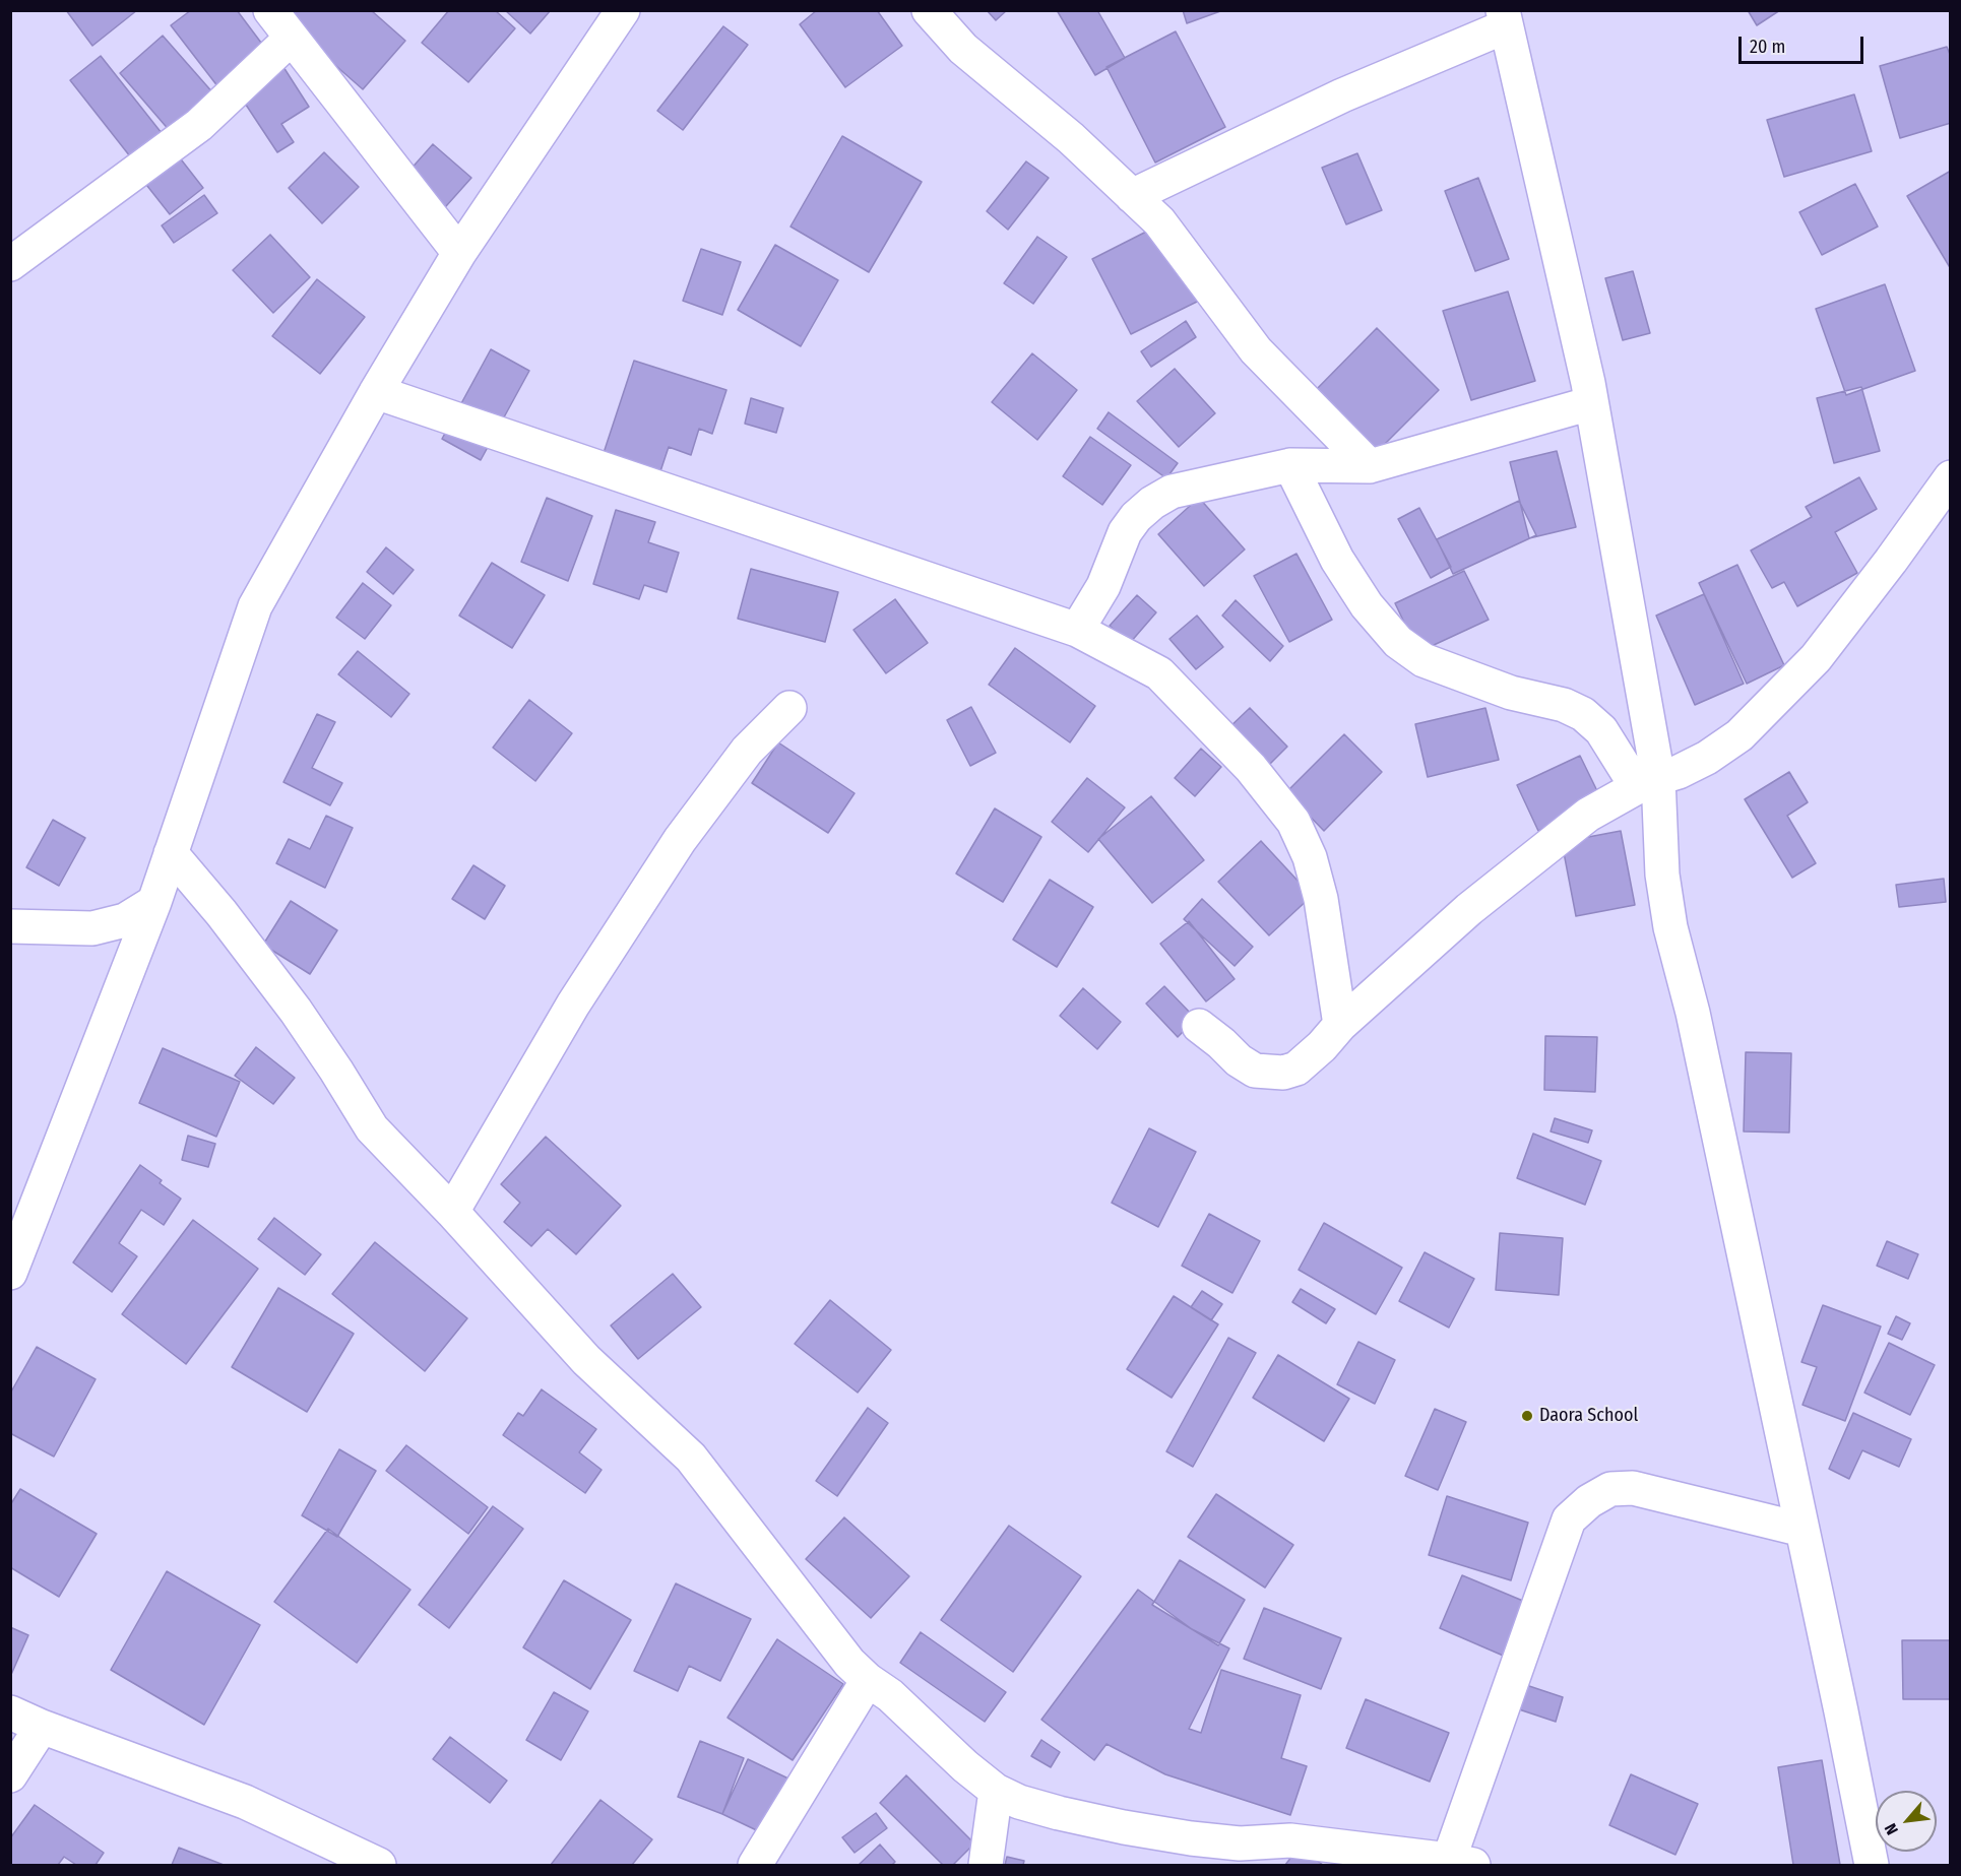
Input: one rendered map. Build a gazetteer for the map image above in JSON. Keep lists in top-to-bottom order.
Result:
{
  "places": ["Daora School"],
  "scale_bar": "20 m",
  "north": "bottom left"
}
